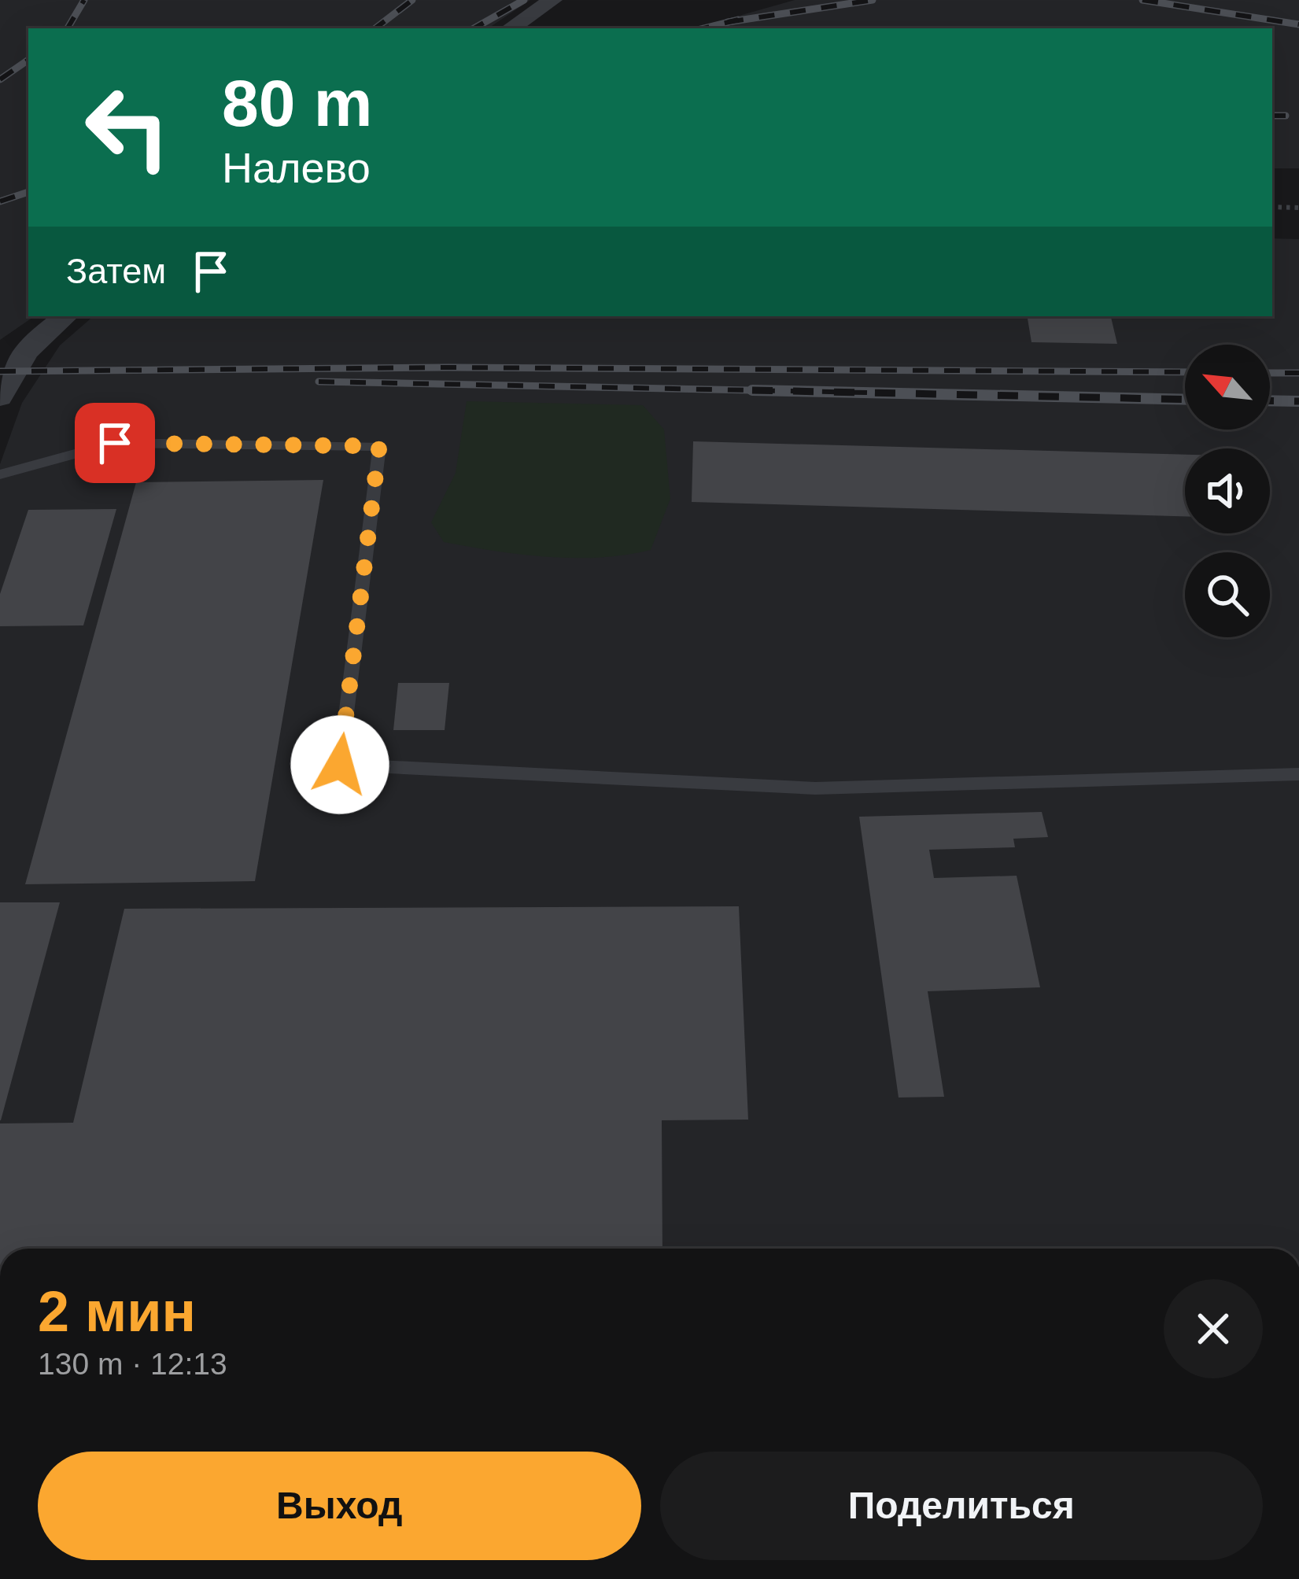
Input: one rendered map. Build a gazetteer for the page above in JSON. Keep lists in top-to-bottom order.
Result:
{
  "north": "top left",
  "page": {
    "turn": ["80 m", "Налево"],
    "then": "Затем",
    "heading": ["2 мин", "130 m · 12:13"],
    "buttons": ["Выход", "Поделиться"]
  }
}
